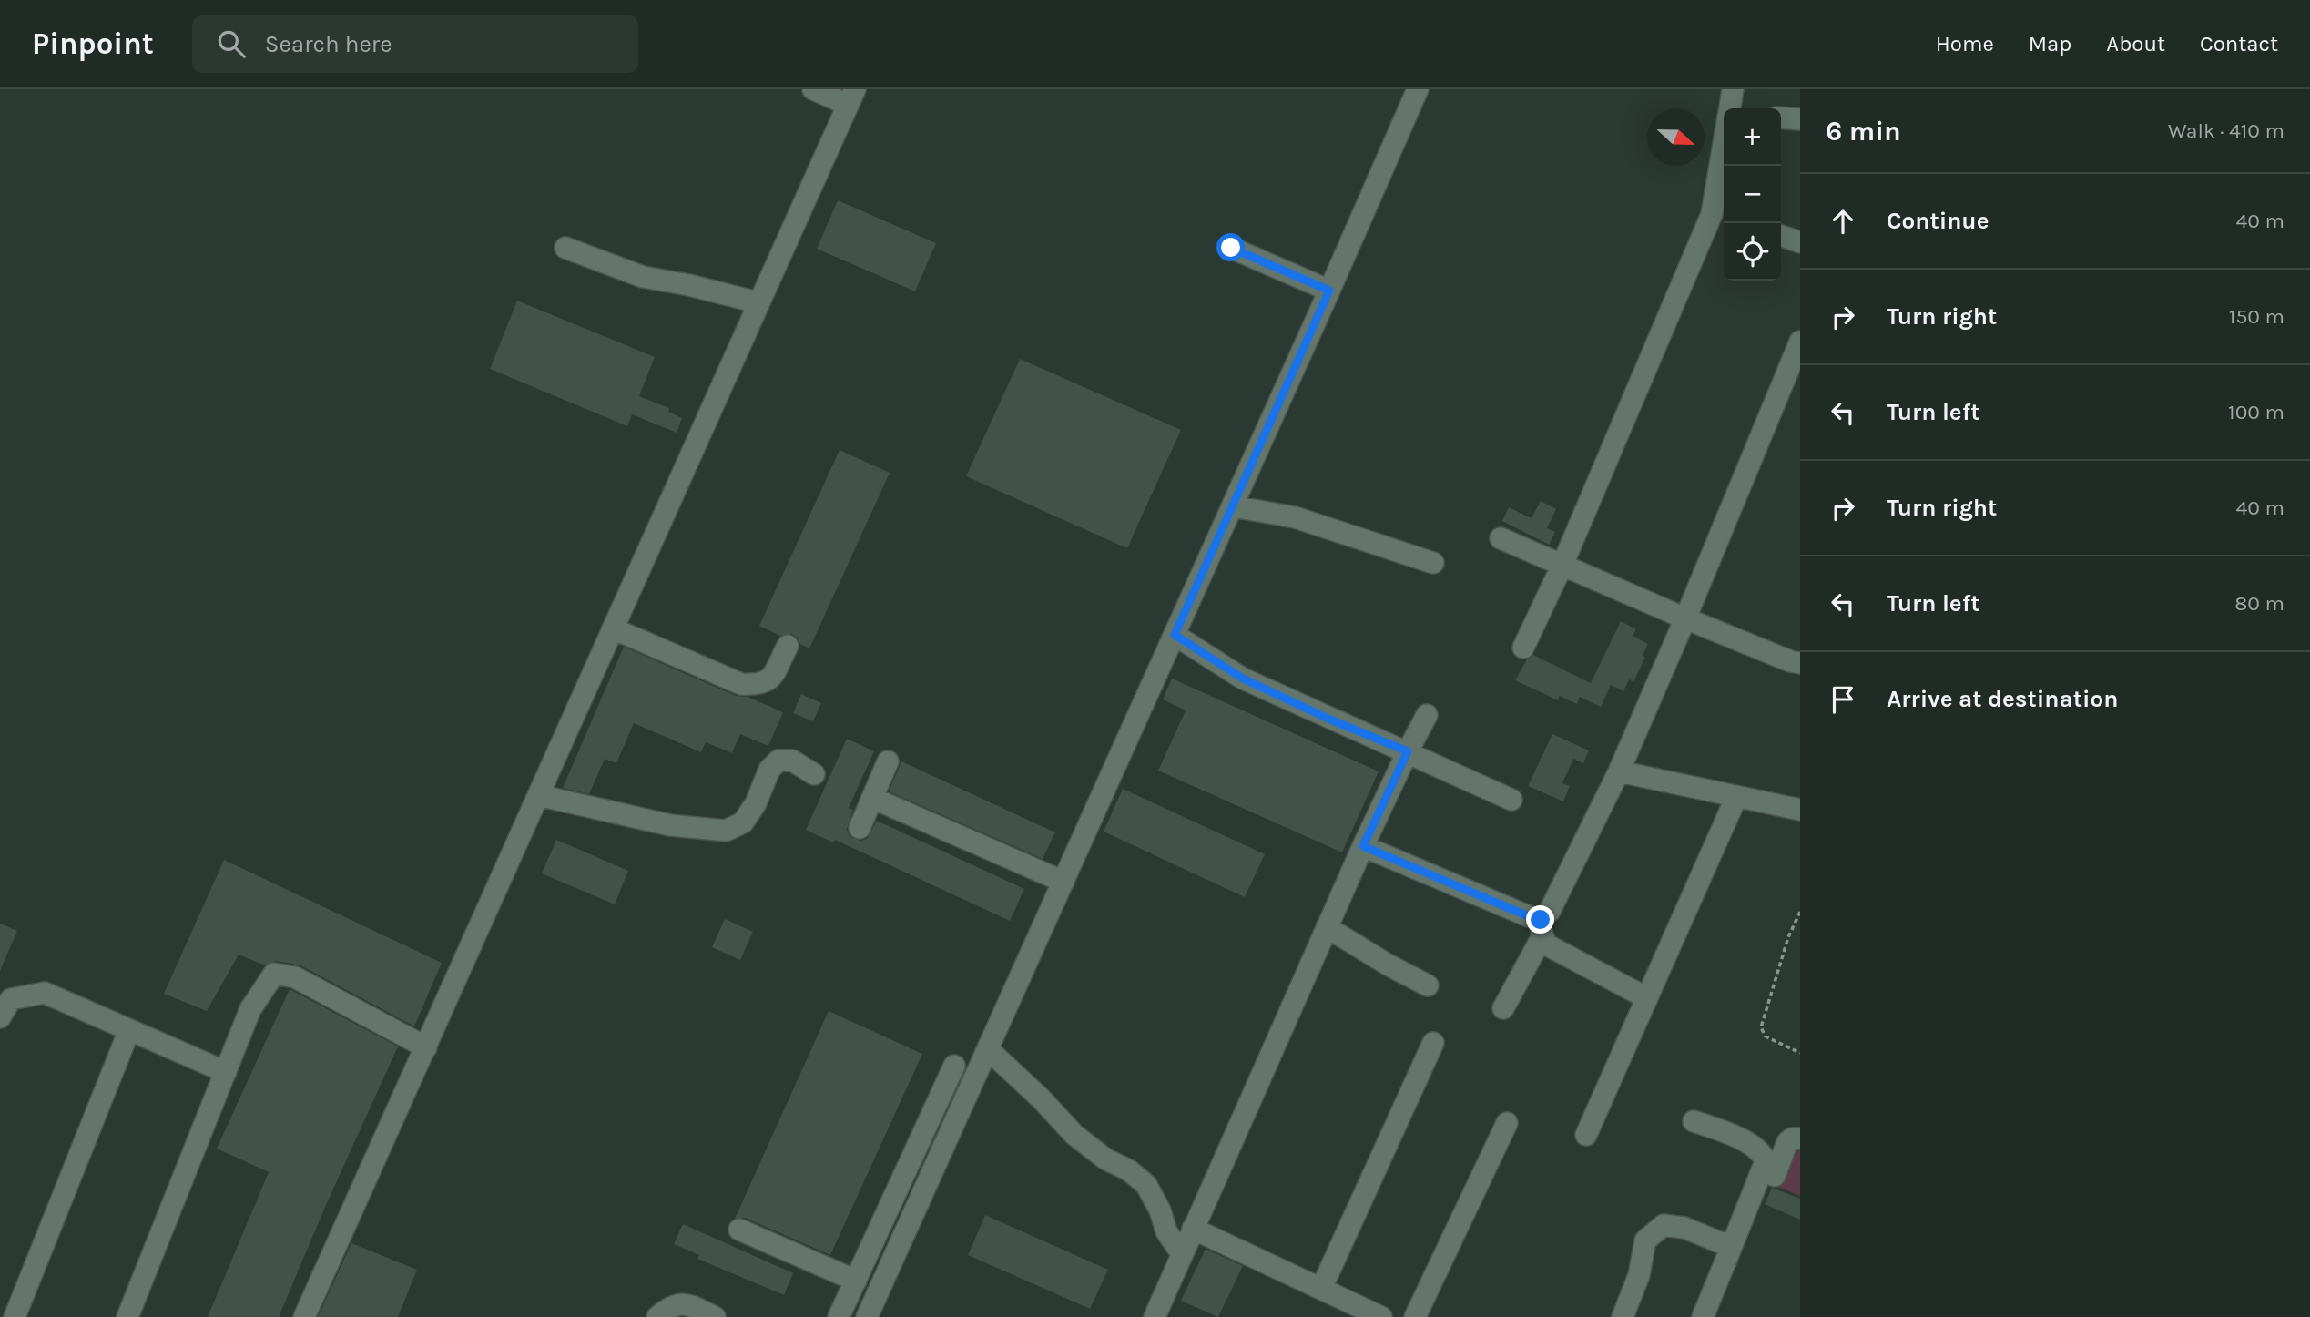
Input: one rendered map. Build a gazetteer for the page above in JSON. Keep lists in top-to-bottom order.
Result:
{
  "north": "right",
  "page": {
    "header": "Pinpoint",
    "search": "Search here",
    "nav": [
      "Home",
      "Map",
      "About",
      "Contact"
    ],
    "heading": ["6 min", "Walk · 410 m"],
    "map_buttons": ["+", "−"],
    "list": [
      ["Continue", "40 m"],
      ["Turn right", "150 m"],
      ["Turn left", "100 m"],
      ["Turn right", "40 m"],
      ["Turn left", "80 m"],
      "Arrive at destination"
    ]
  }
}
